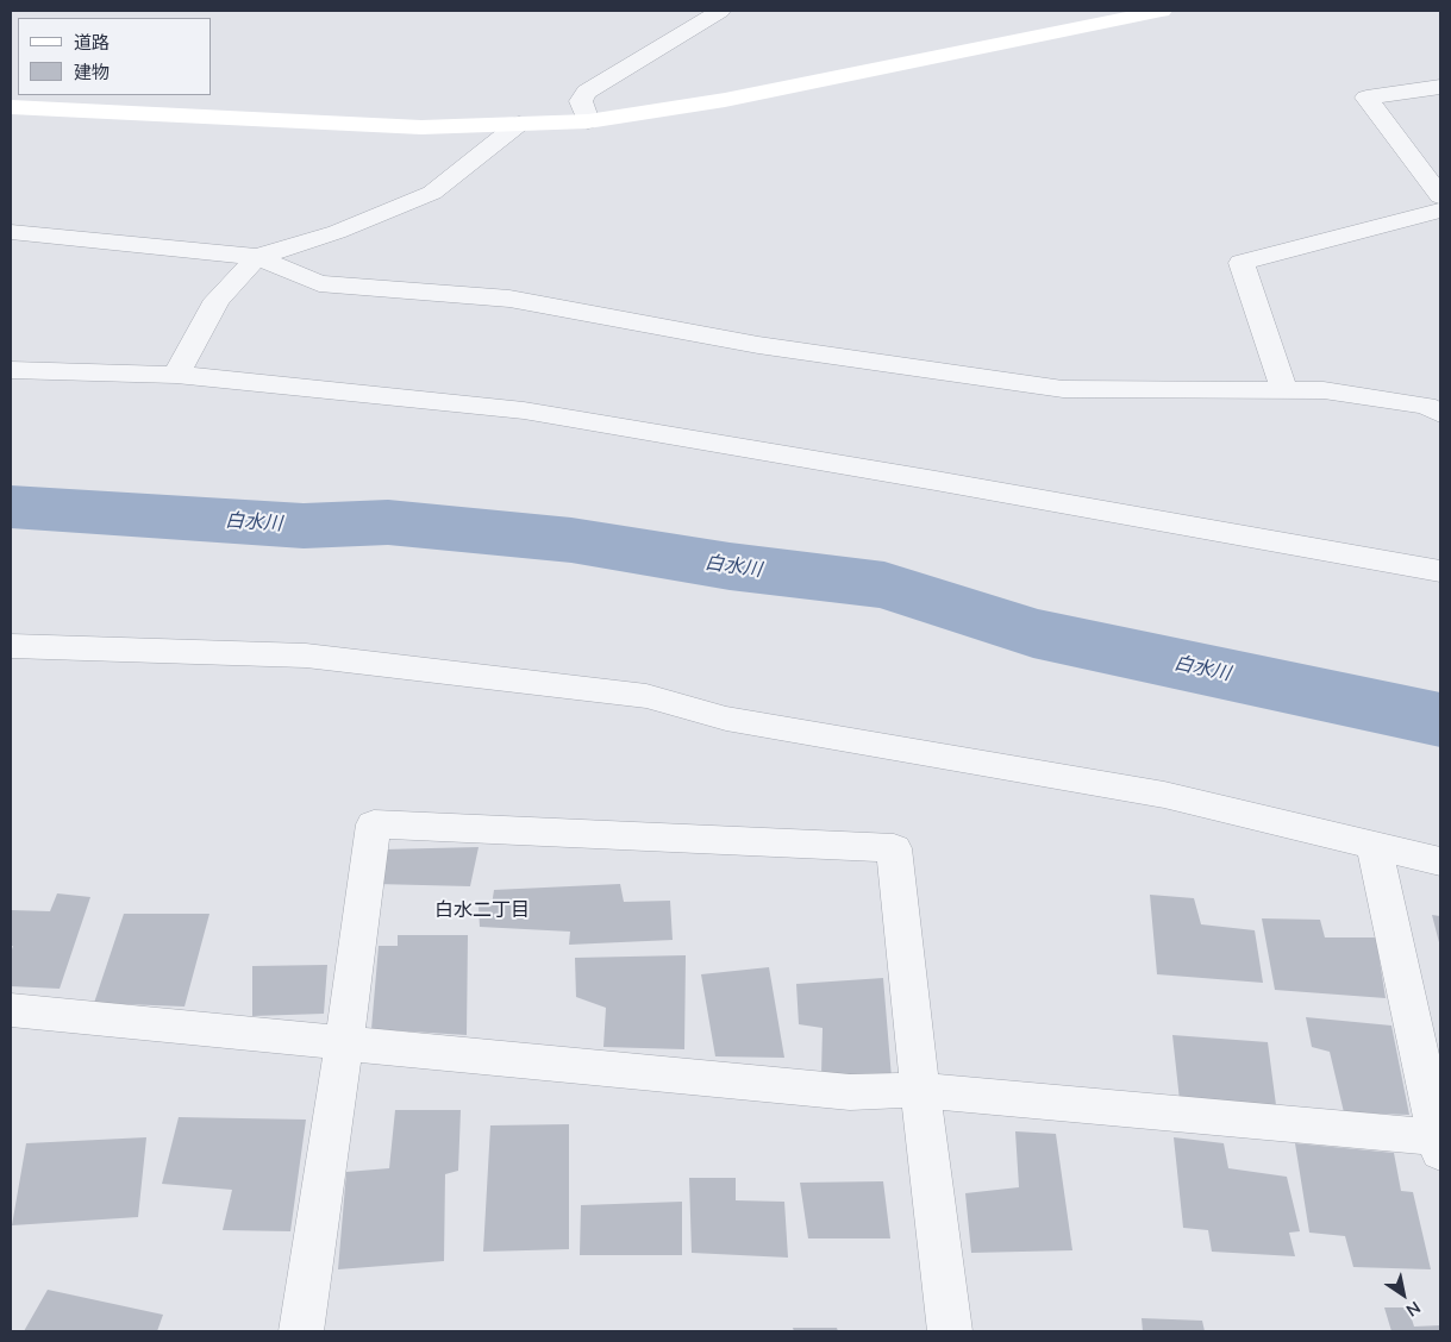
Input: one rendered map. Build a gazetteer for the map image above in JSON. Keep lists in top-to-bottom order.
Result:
{
  "districts": ["白水二丁目"],
  "water": ["白水川"],
  "legend": ["道路", "建物"],
  "north": "bottom right"
}
